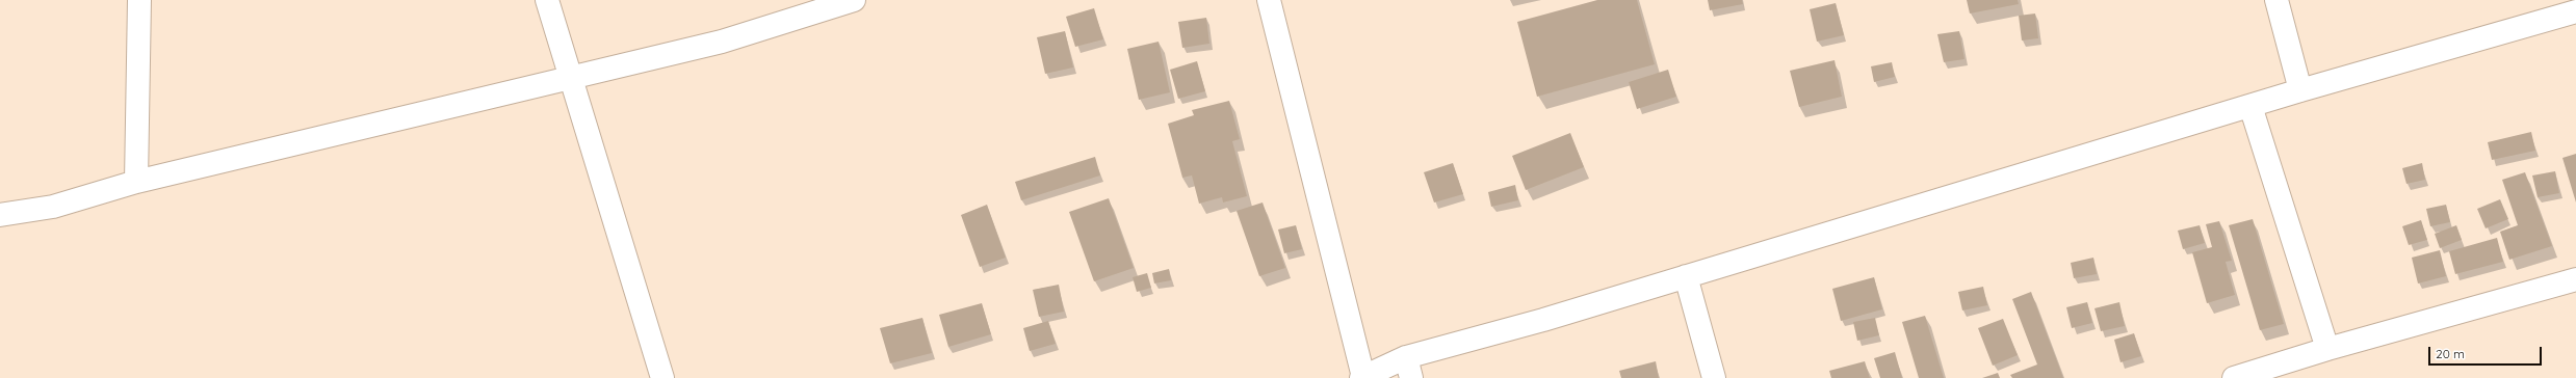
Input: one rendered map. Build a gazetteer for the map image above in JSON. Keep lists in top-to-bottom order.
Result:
{
  "scale_bar": "20 m"
}
